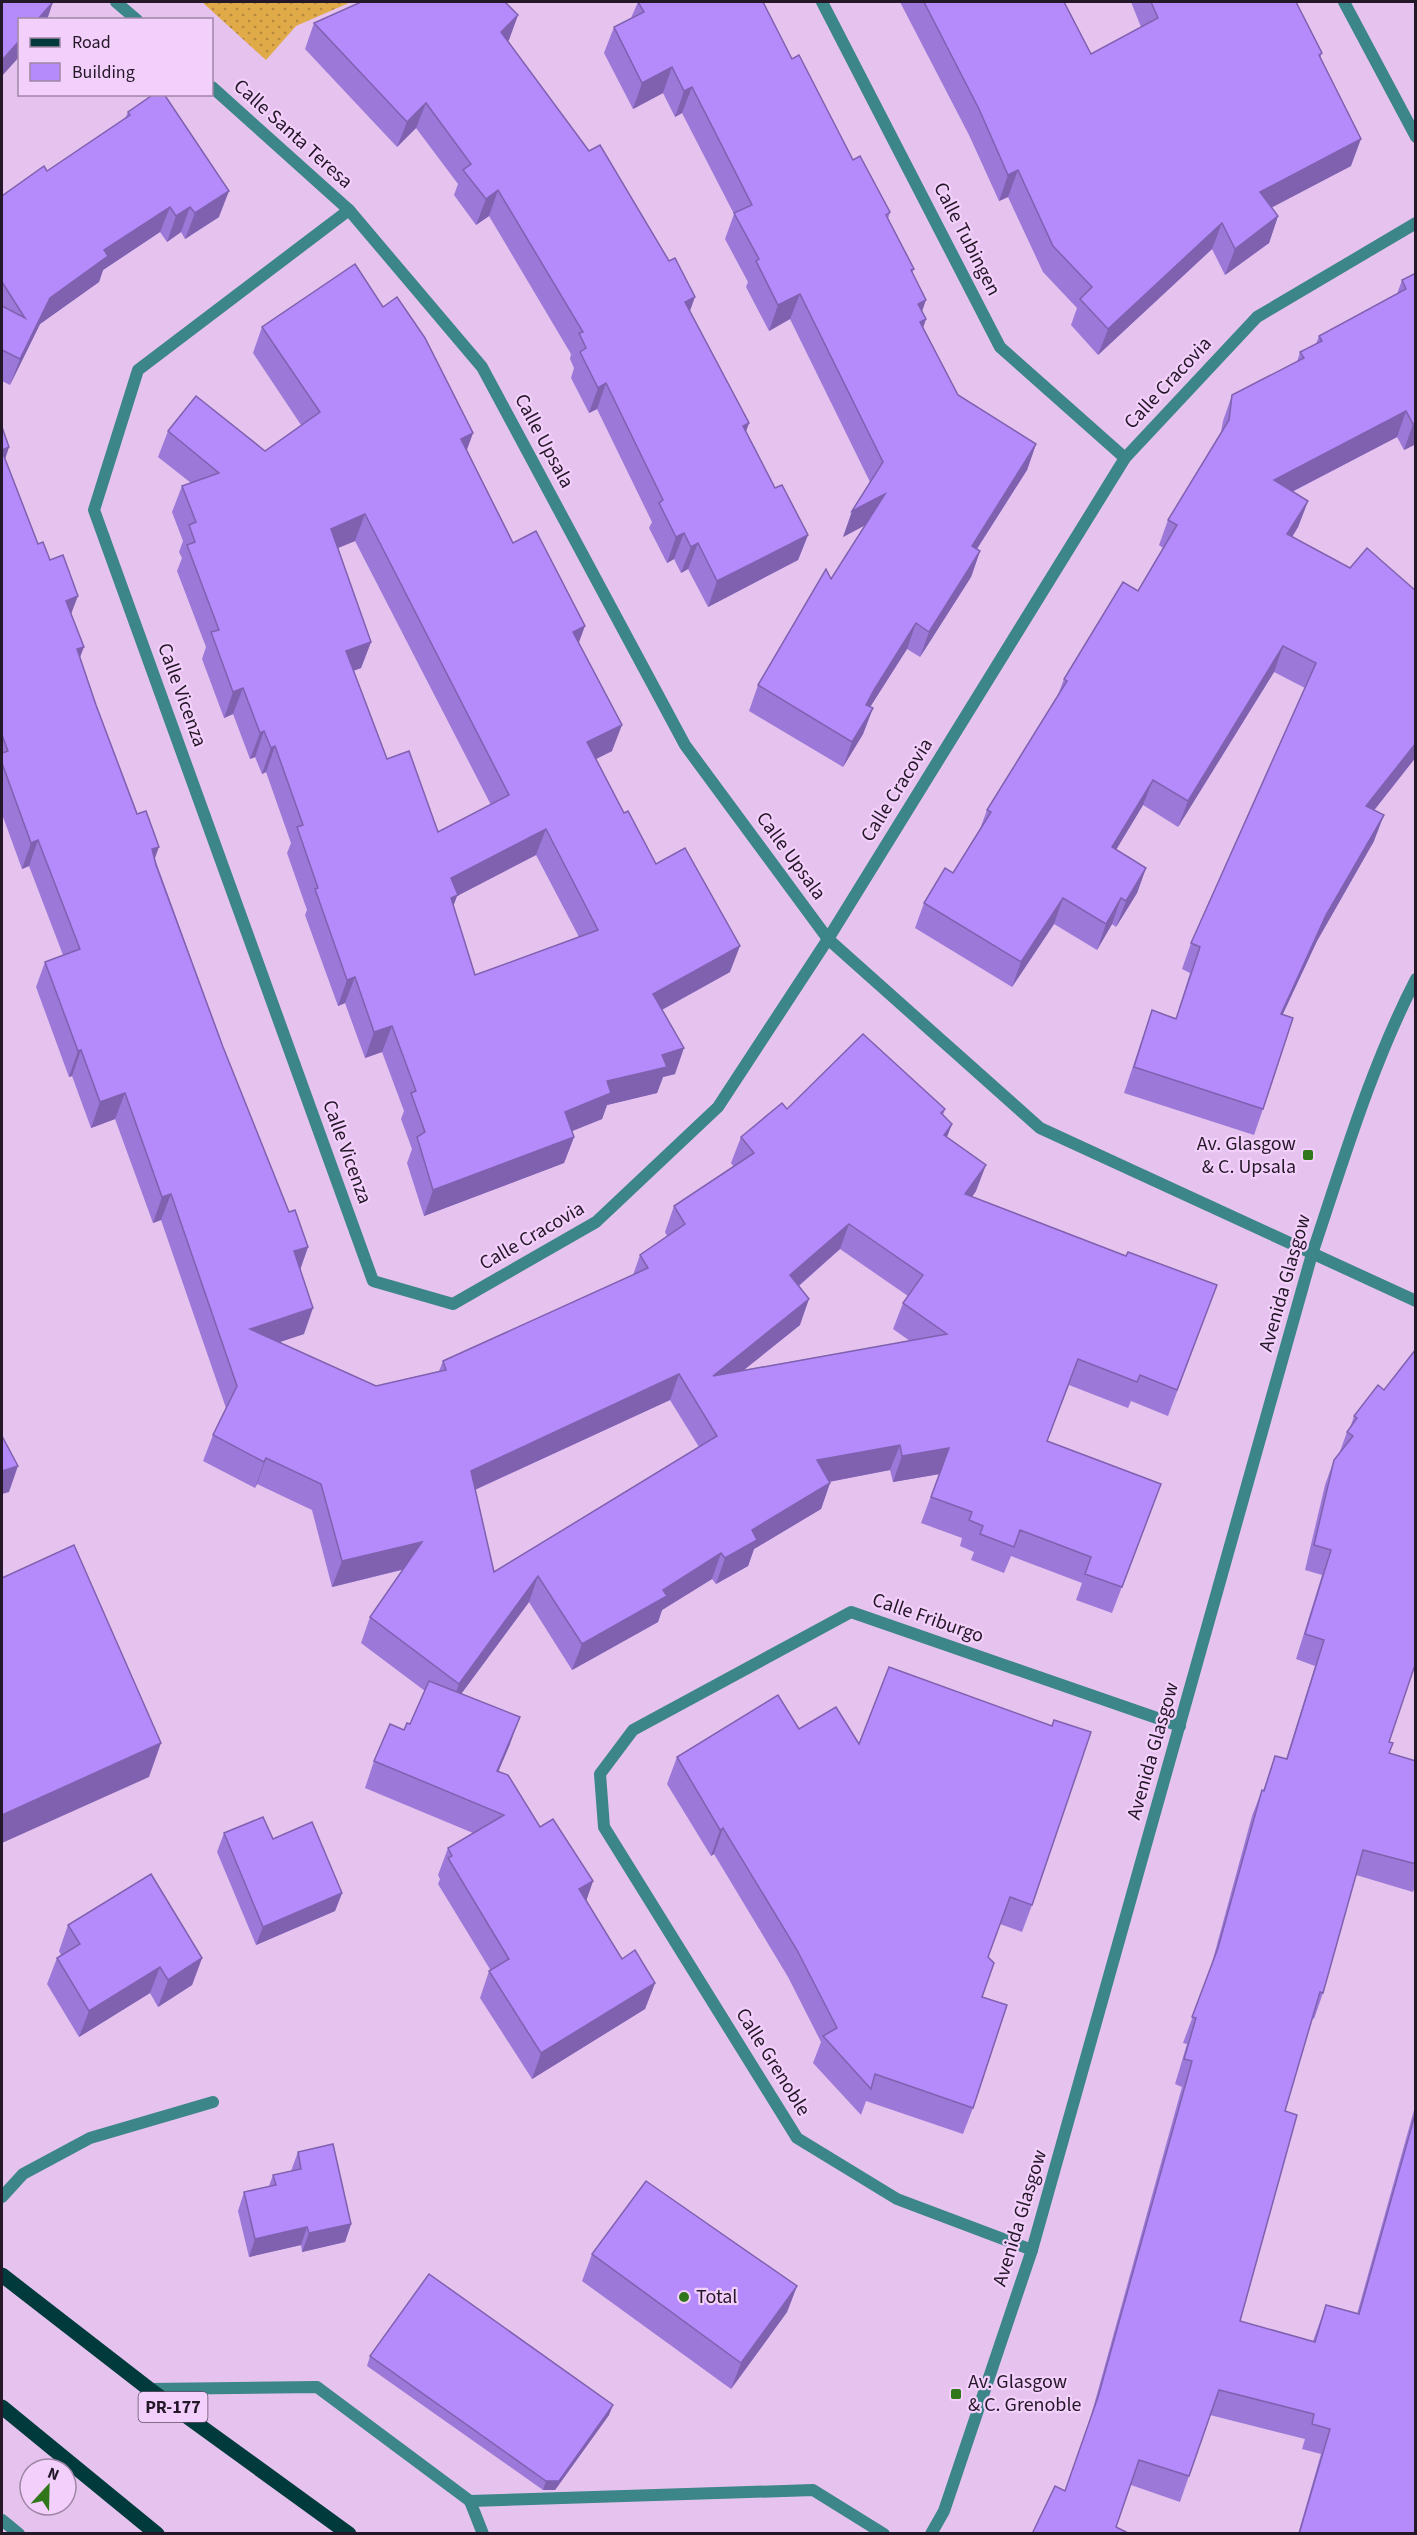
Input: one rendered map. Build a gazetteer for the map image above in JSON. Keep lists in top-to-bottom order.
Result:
{
  "streets": {
    "main road": ["PR-177"],
    "street": [
      "Calle Santa Teresa",
      "Calle Tubingen",
      "Calle Cracovia",
      "Calle Upsala",
      "Calle Vicenza",
      "Avenida Glasgow",
      "Calle Friburgo",
      "Calle Grenoble"
    ]
  },
  "crossings": [
    ["Calle Santa Teresa", "Calle Upsala"],
    ["Calle Santa Teresa", "Calle Vicenza"],
    ["Calle Tubingen", "Calle Cracovia"],
    ["Calle Cracovia", "Calle Upsala"],
    ["Calle Cracovia", "Calle Vicenza"],
    ["Calle Upsala", "Calle Vicenza"],
    ["Calle Upsala", "Avenida Glasgow"],
    ["Avenida Glasgow", "Calle Friburgo"],
    ["Avenida Glasgow", "Calle Grenoble"],
    ["Calle Friburgo", "Calle Grenoble"]
  ],
  "places": {
    "transit": ["Av. Glasgow & C. Upsala", "Av. Glasgow & C. Grenoble"],
    "other": ["Total"]
  },
  "legend": ["Road", "Building"],
  "north": "top"
}
